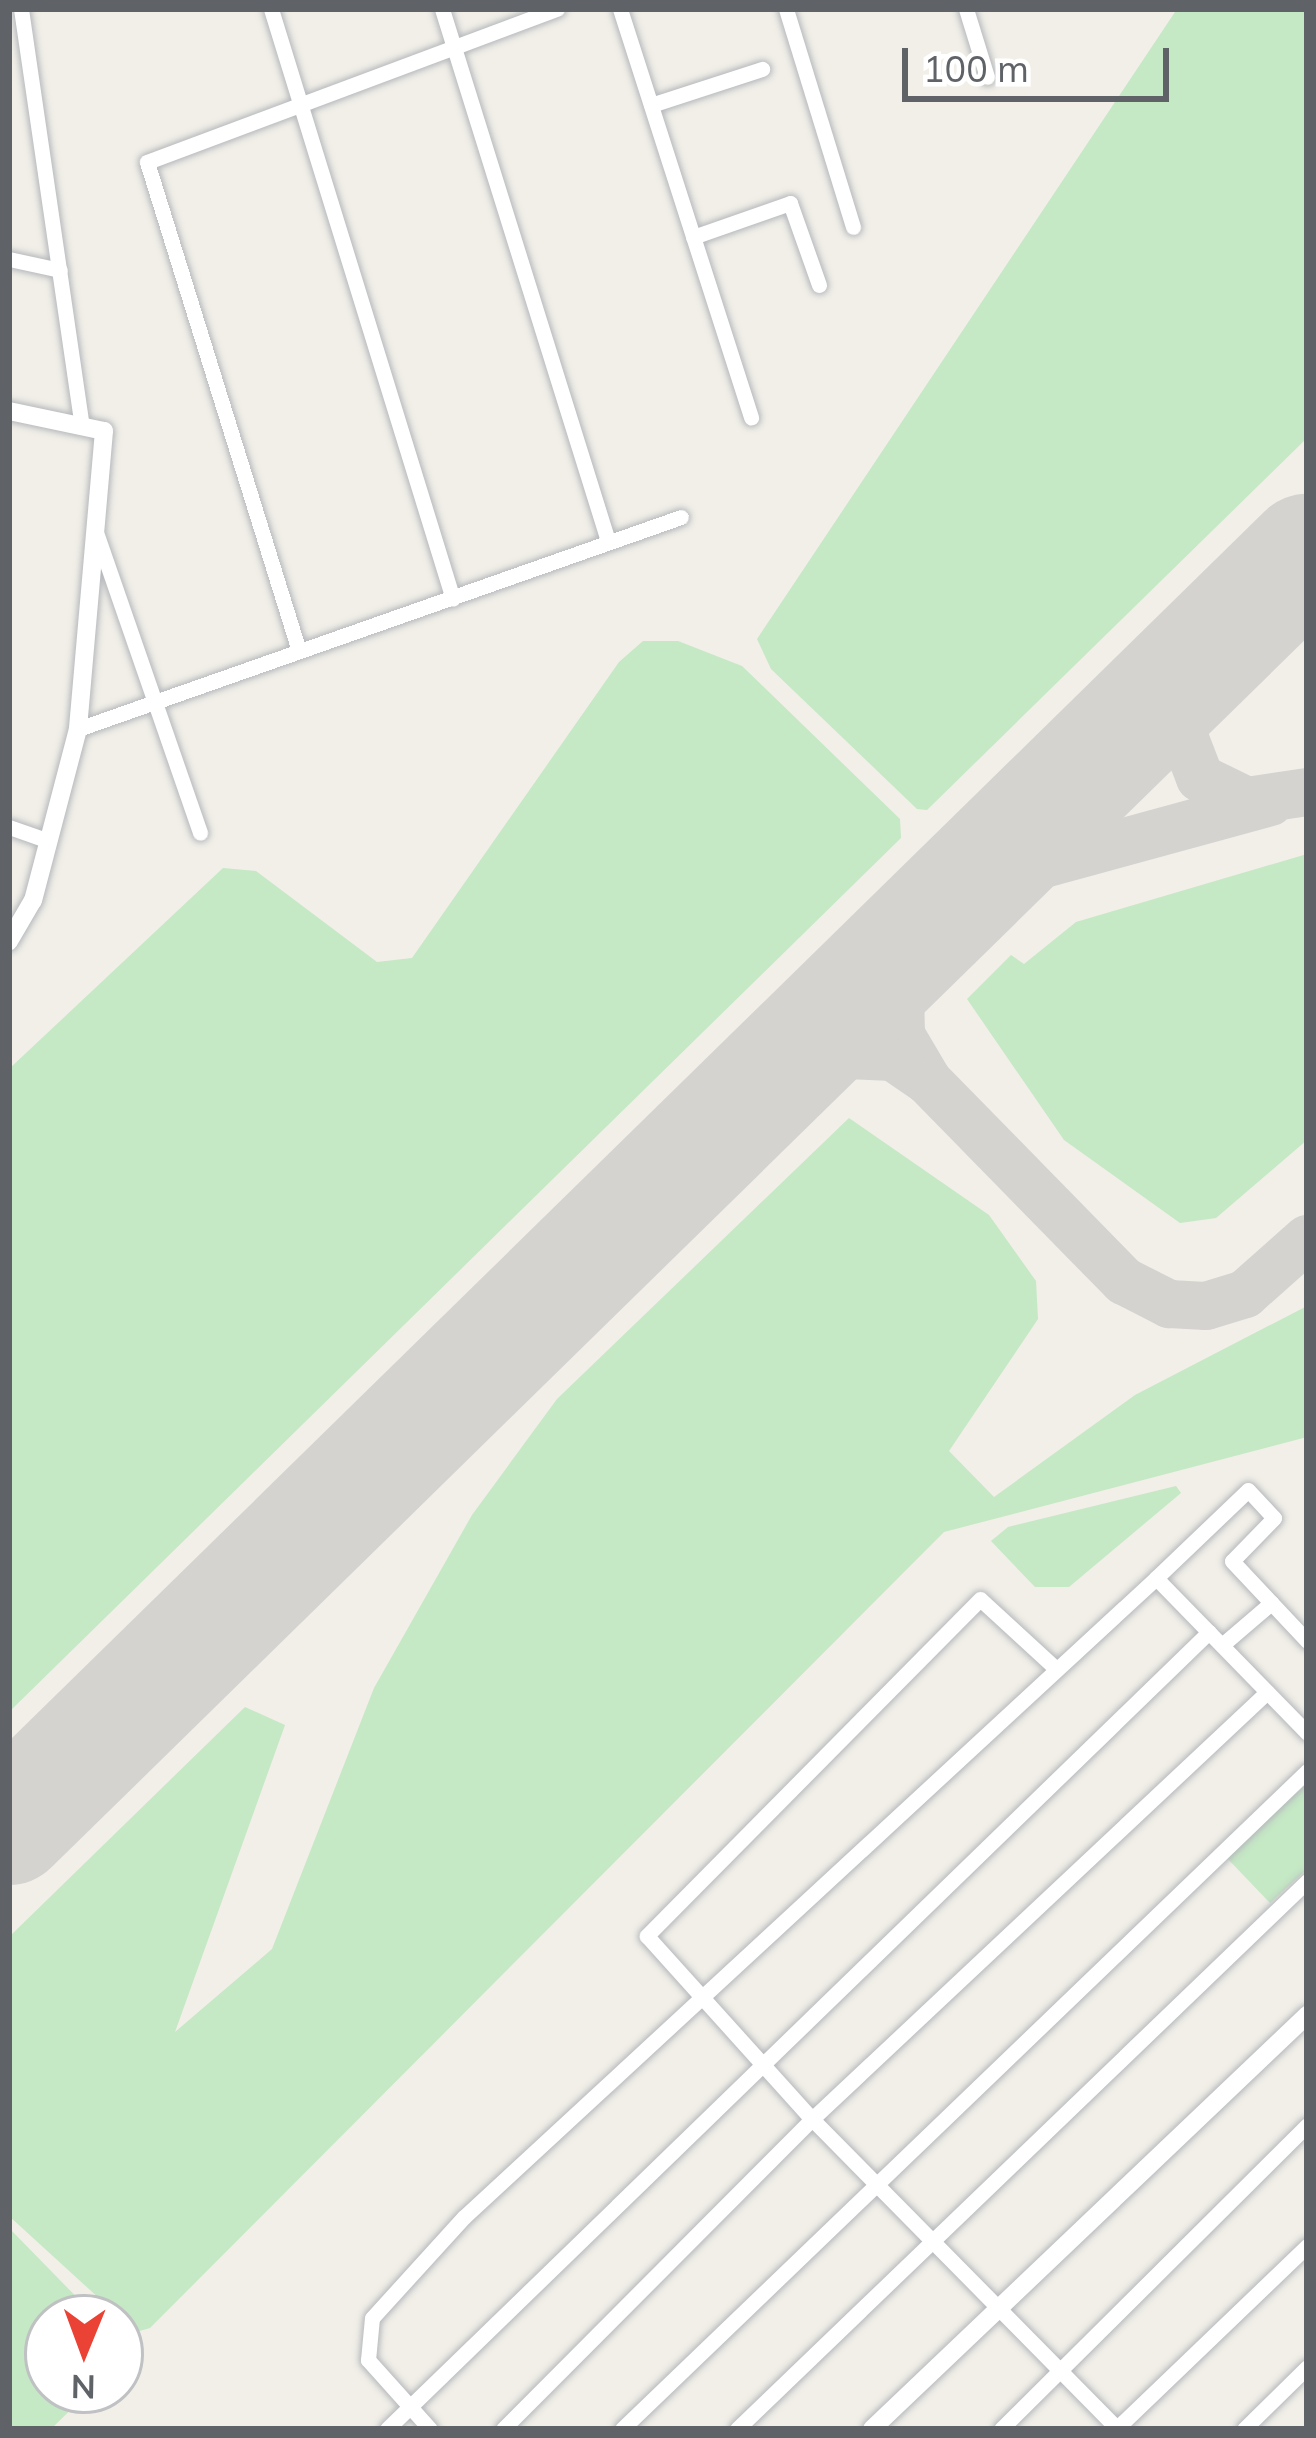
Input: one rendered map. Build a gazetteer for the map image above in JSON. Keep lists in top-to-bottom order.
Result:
{
  "scale_bar": "100 m",
  "north": "bottom"
}
